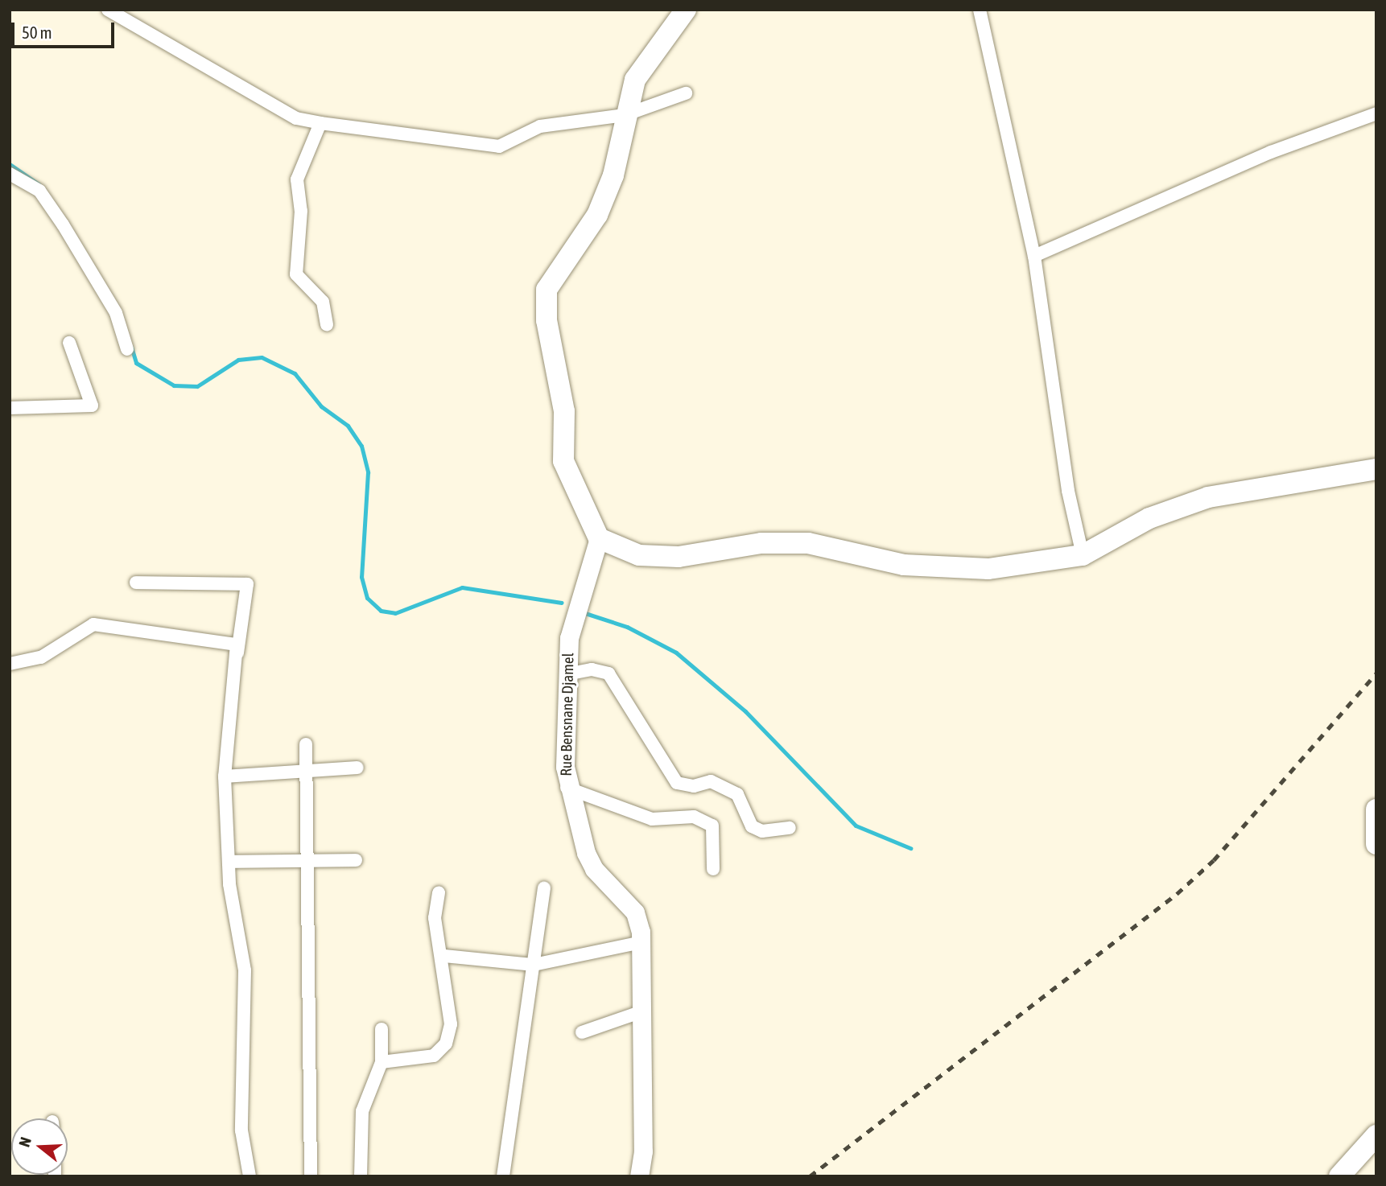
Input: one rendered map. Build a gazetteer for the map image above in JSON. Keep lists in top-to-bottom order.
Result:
{
  "streets": {
    "main road": ["Rue Bensnane Djamel"]
  },
  "scale_bar": "50 m",
  "north": "left"
}
